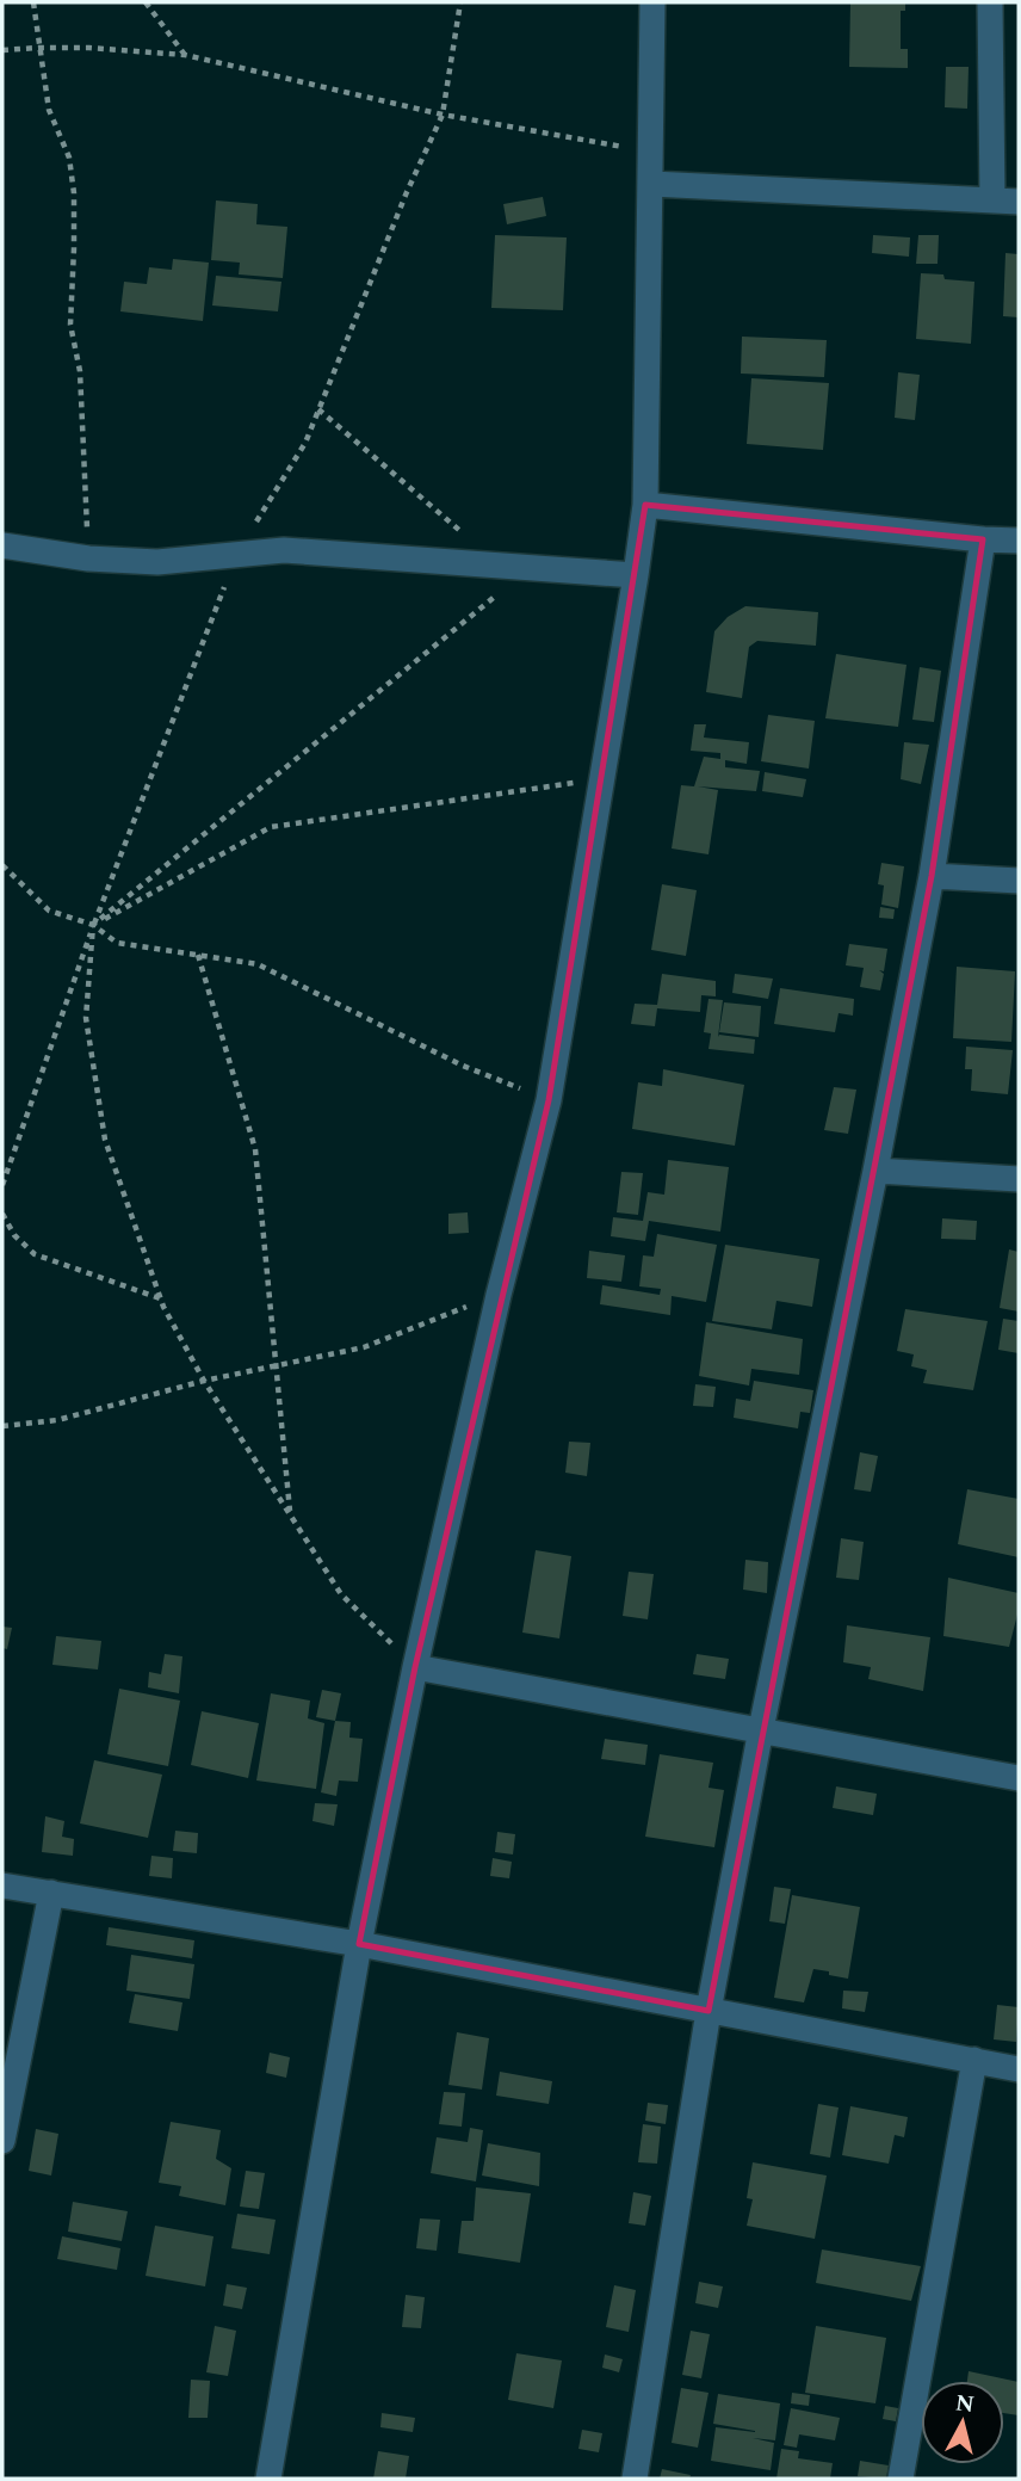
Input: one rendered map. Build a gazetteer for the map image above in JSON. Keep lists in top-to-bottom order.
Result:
{
  "north": "top"
}
